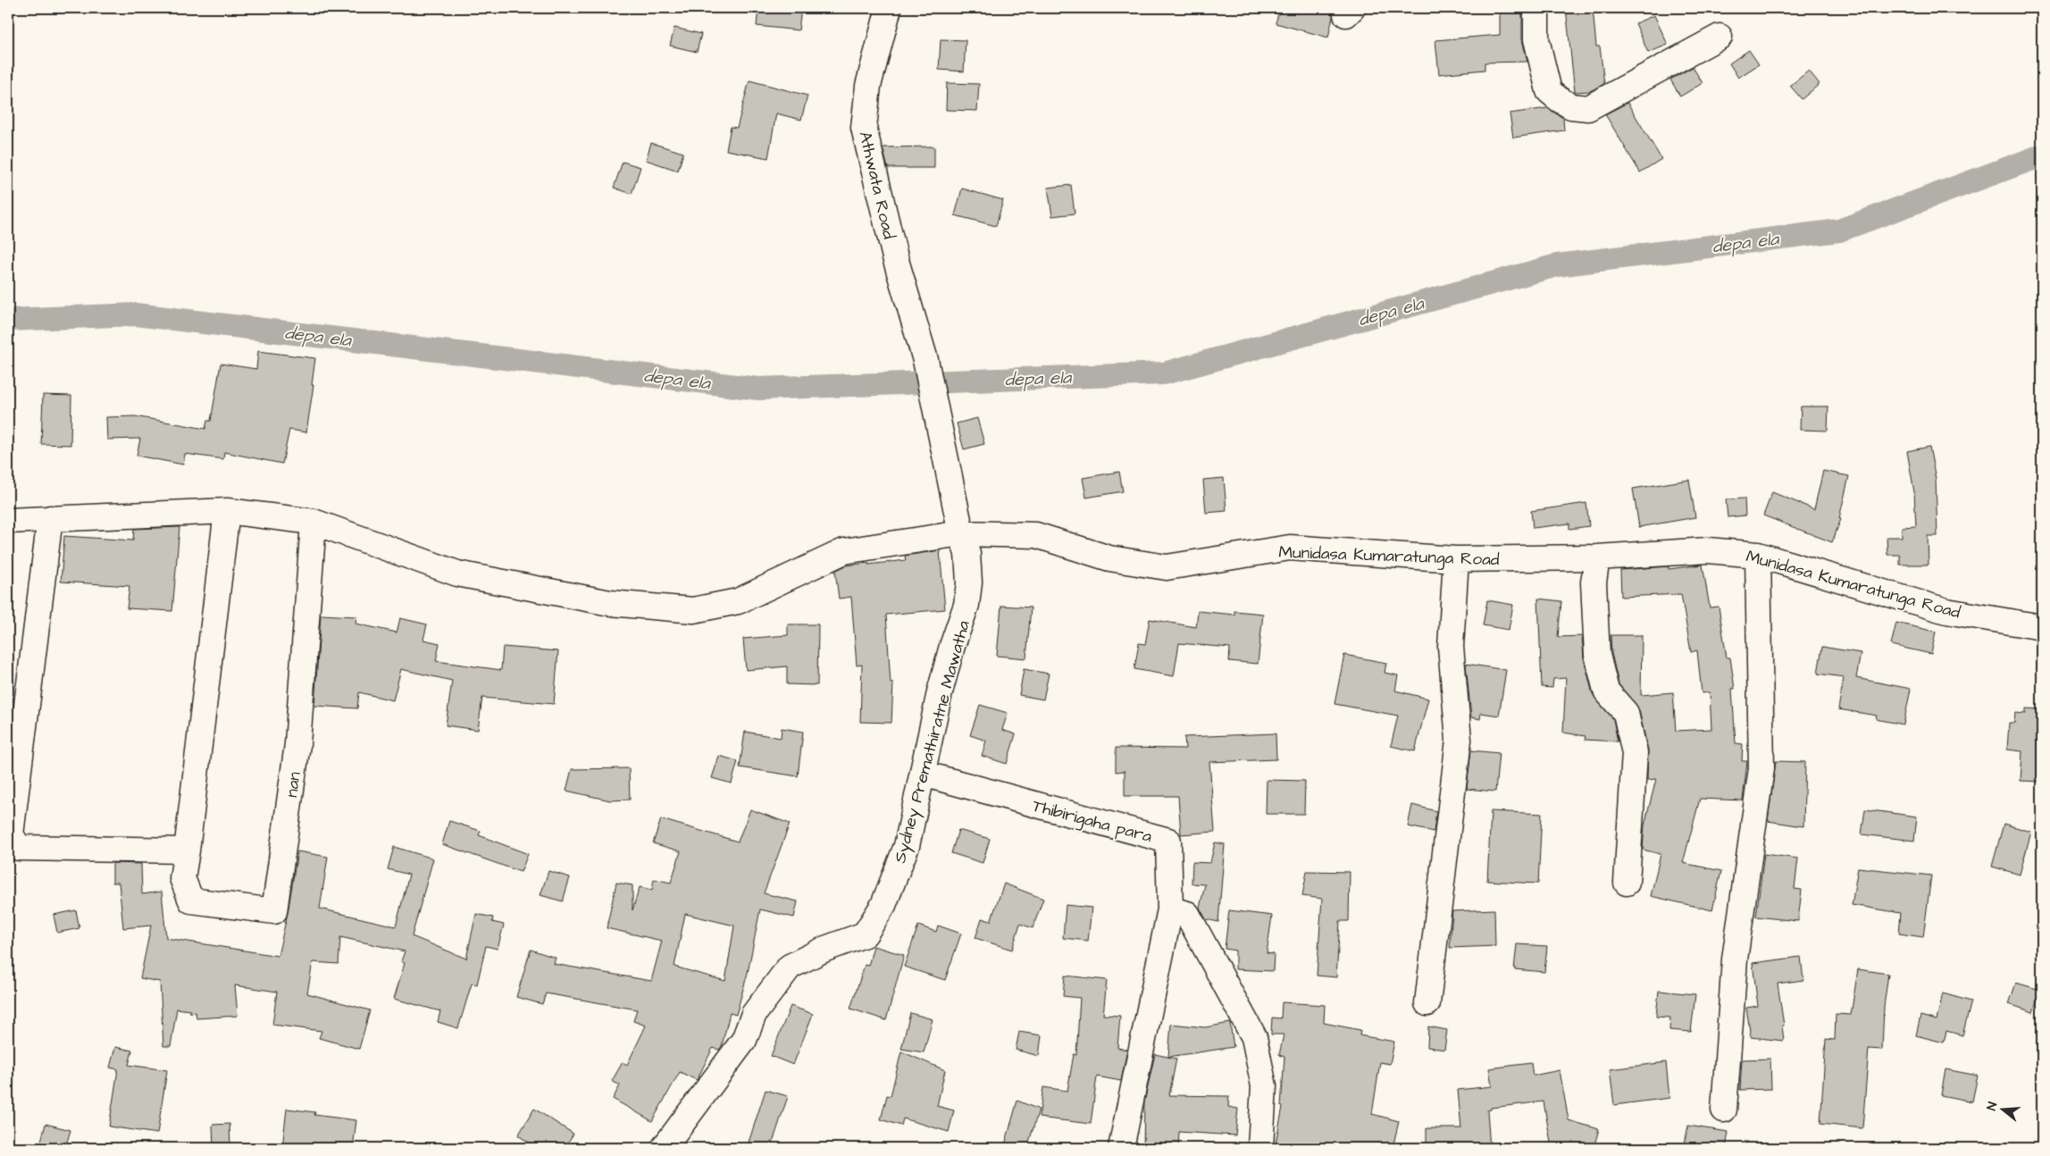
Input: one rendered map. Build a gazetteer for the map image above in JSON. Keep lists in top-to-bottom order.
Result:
{
  "streets": {
    "street": [
      "Athwata Road",
      "Munidasa Kumaratunga Road",
      "Sydney Premathiratne Mawatha",
      "nan",
      "Thibirigaha para"
    ]
  },
  "crossings": [
    ["Athwata Road", "Sydney Premathiratne Mawatha"],
    ["Munidasa Kumaratunga Road", "Sydney Premathiratne Mawatha"],
    ["Munidasa Kumaratunga Road", "nan"],
    ["Sydney Premathiratne Mawatha", "Thibirigaha para"]
  ],
  "water": ["depa ela"],
  "north": "left"
}
